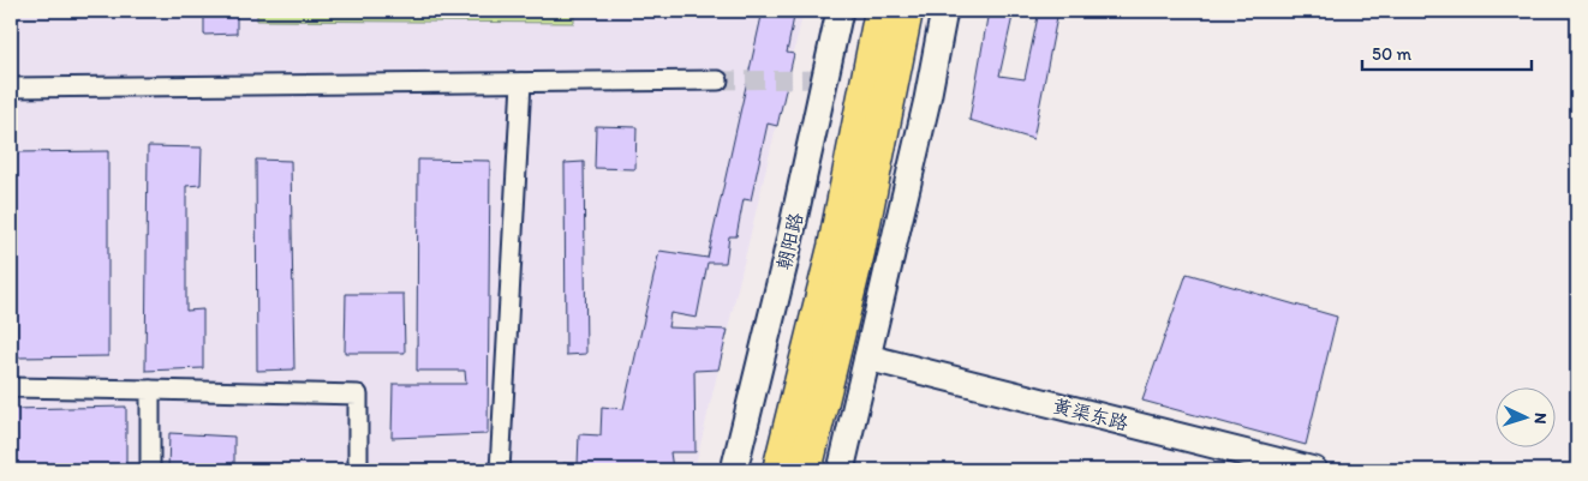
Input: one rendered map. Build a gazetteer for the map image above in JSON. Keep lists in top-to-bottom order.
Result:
{
  "streets": {
    "street": ["朝阳路", "黄渠东路"]
  },
  "scale_bar": "50 m",
  "north": "right"
}
